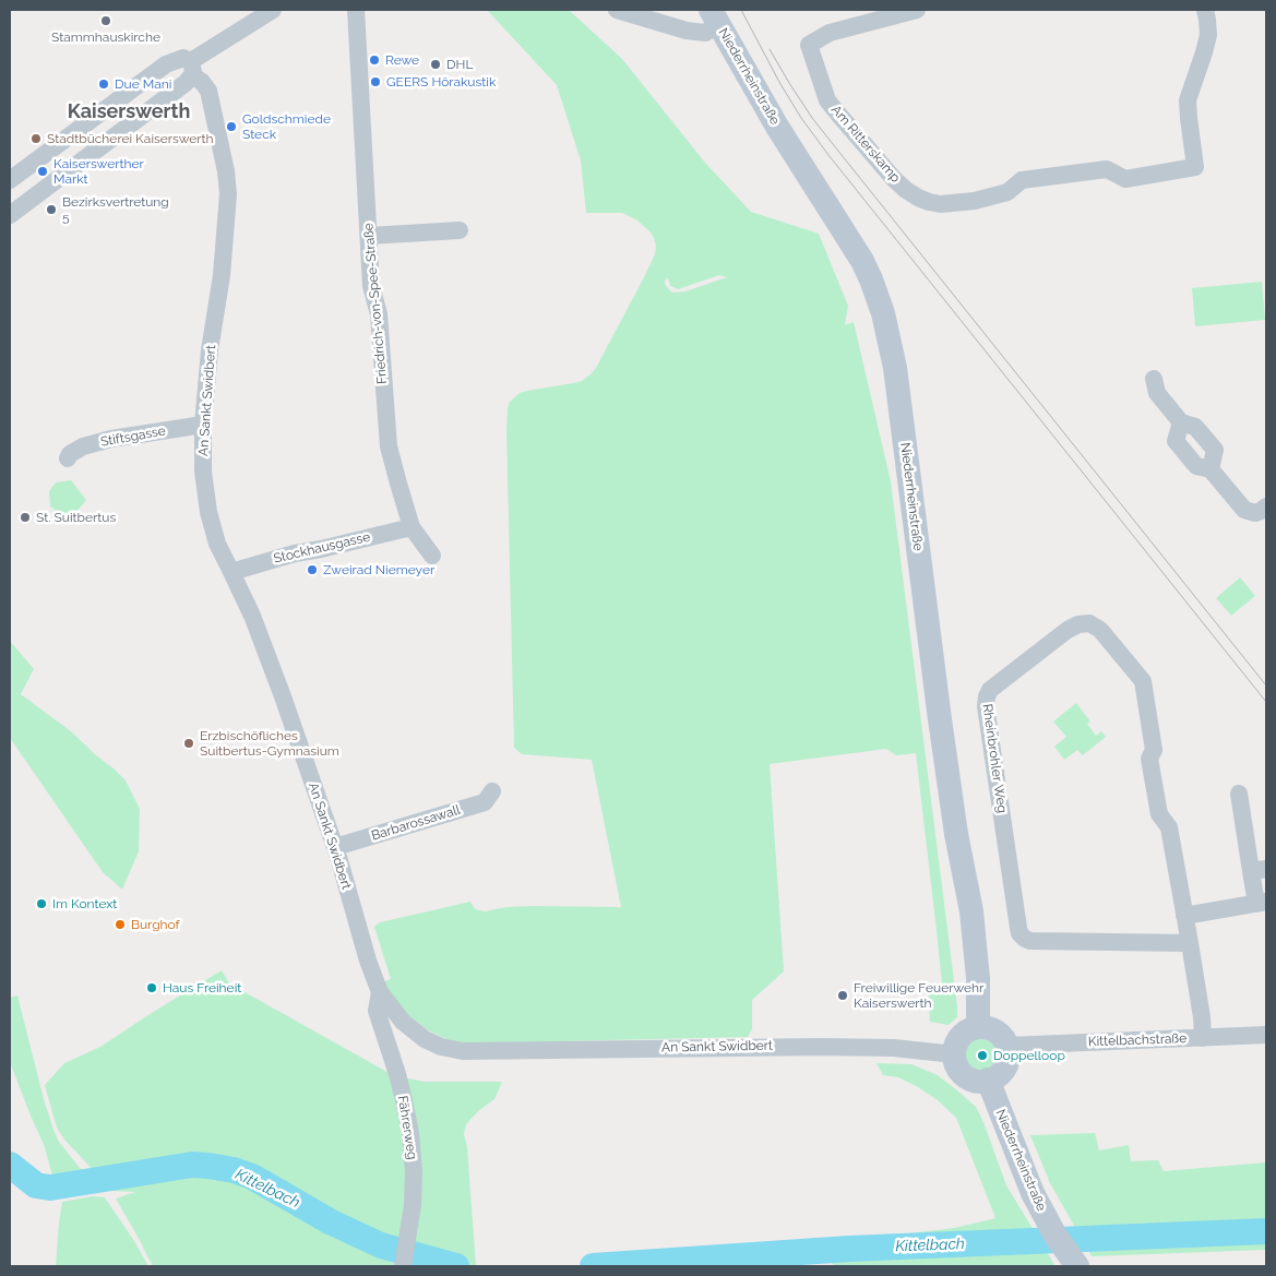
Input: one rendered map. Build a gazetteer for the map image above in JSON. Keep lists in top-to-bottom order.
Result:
{
  "streets": {
    "main road": ["Niederrheinstraße"],
    "street": [
      "Am Ritterskamp",
      "Friedrich-von-Spee-Straße",
      "An Sankt Swidbert",
      "Stiftsgasse",
      "Stockhausgasse",
      "Rheinbrohler Weg",
      "Barbarossawall",
      "Kittelbachstraße",
      "Fährerweg"
    ]
  },
  "crossings": [
    ["Niederrheinstraße", "An Sankt Swidbert"],
    ["Niederrheinstraße", "Kittelbachstraße"],
    ["Friedrich-von-Spee-Straße", "Stockhausgasse"],
    ["An Sankt Swidbert", "Stiftsgasse"],
    ["An Sankt Swidbert", "Stockhausgasse"],
    ["An Sankt Swidbert", "Barbarossawall"],
    ["An Sankt Swidbert", "Kittelbachstraße"],
    ["An Sankt Swidbert", "Fährerweg"],
    ["Rheinbrohler Weg", "Kittelbachstraße"]
  ],
  "districts": ["Kaiserswerth"],
  "water": ["Kittelbach"],
  "places": [
    "Stammhauskirche",
    "Rewe",
    "DHL",
    "GEERS Hörakustik",
    "Due Mani",
    "Goldschmiede Steck",
    "Stadtbücherei Kaiserswerth",
    "Kaiserswerther Markt",
    "Bezirksvertretung 5",
    "St. Suitbertus",
    "Zweirad Niemeyer",
    "Erzbischöfliches Suitbertus-Gymnasium",
    "Im Kontext",
    "Burghof",
    "Haus Freiheit",
    "Freiwillige Feuerwehr Kaiserswerth",
    "Doppelloop"
  ]
}
